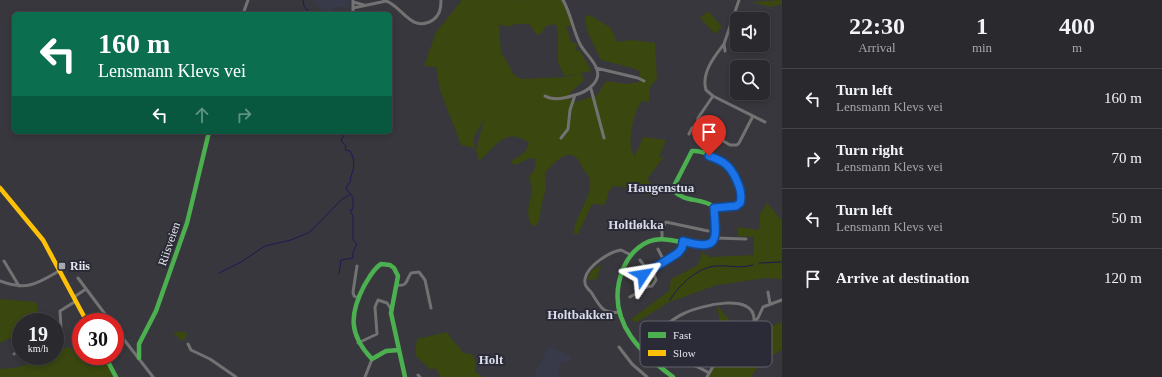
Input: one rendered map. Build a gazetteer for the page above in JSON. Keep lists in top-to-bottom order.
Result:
{
  "streets": {
    "main road": ["Riisveien"]
  },
  "districts": [
    "Haugenstua",
    "Holtløkka",
    "Holtbakken",
    "Holt"
  ],
  "places": {
    "transit": ["Riis"]
  },
  "legend": ["Fast", "Slow"],
  "page": {
    "eta": [
      "22:30",
      "Arrival",
      "1",
      "min",
      "400",
      "m"
    ],
    "turn": ["160 m", "Lensmann Klevs vei"],
    "list": [
      {
        "name": "Turn left",
        "note": "Lensmann Klevs vei",
        "value": "160 m"
      },
      {
        "name": "Turn right",
        "note": "Lensmann Klevs vei",
        "value": "70 m"
      },
      {
        "name": "Turn left",
        "note": "Lensmann Klevs vei",
        "value": "50 m"
      },
      {
        "name": "Arrive at destination",
        "value": "120 m"
      }
    ],
    "speed": "19 km/h",
    "limit": "30"
  }
}
